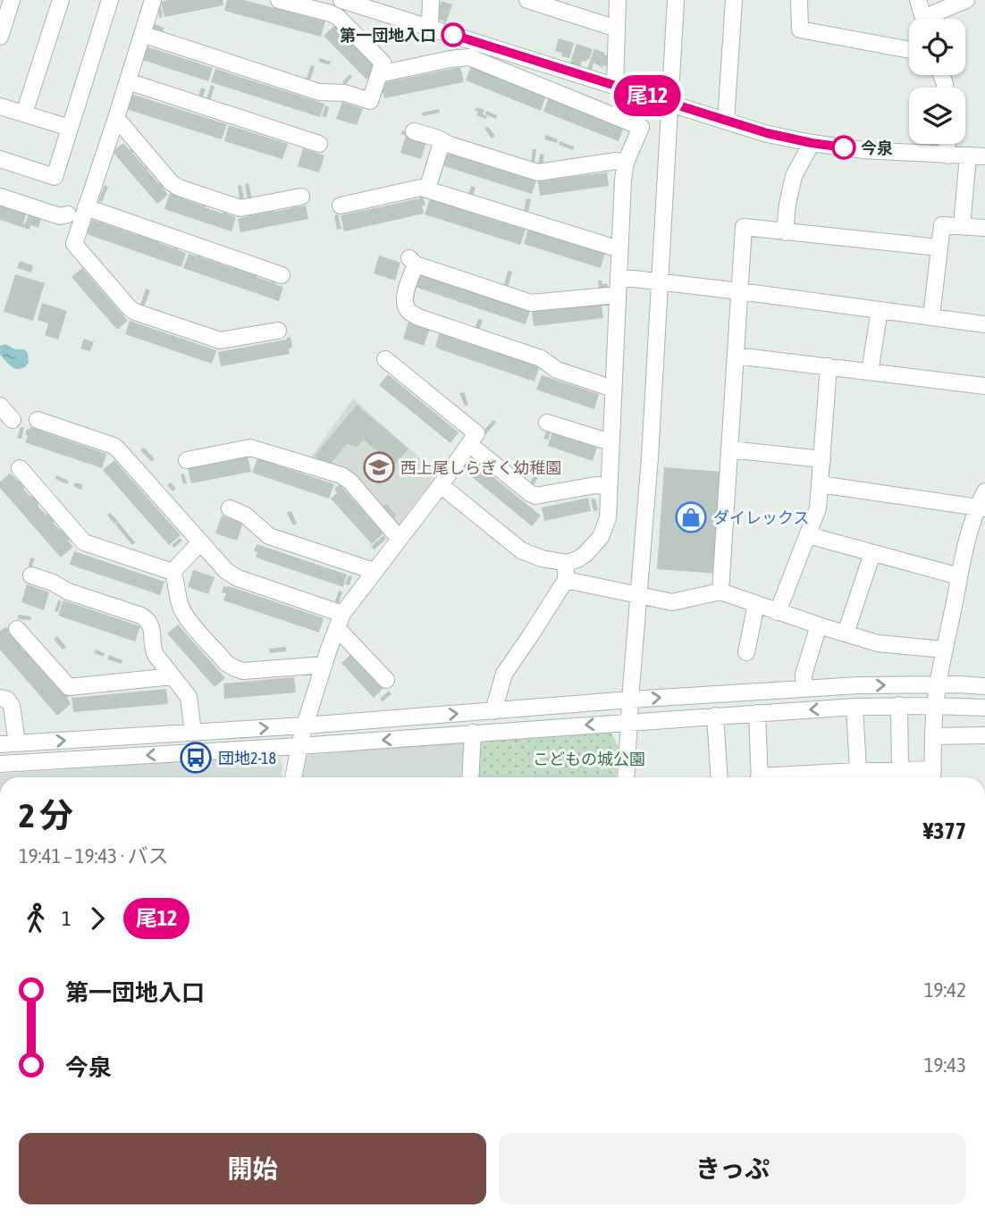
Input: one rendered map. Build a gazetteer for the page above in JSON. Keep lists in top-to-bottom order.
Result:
{
  "parks": ["こどもの城公園"],
  "places": {
    "other": ["第一団地入口", "今泉"],
    "school or university": ["西上尾しらぎく幼稚園"],
    "shop": ["ダイレックス"],
    "bus stop": ["団地2-18"]
  },
  "lines": ["bus line 尾12"],
  "page": {
    "on_map": "尾12",
    "heading": ["2 分", "19:41 – 19:43 · バス", "¥377"],
    "legs": ["1", "尾12"],
    "list": [
      {
        "name": "第一団地入口",
        "value": "19:42"
      },
      {
        "name": "今泉",
        "value": "19:43"
      }
    ],
    "buttons": ["開始", "きっぷ"]
  }
}
